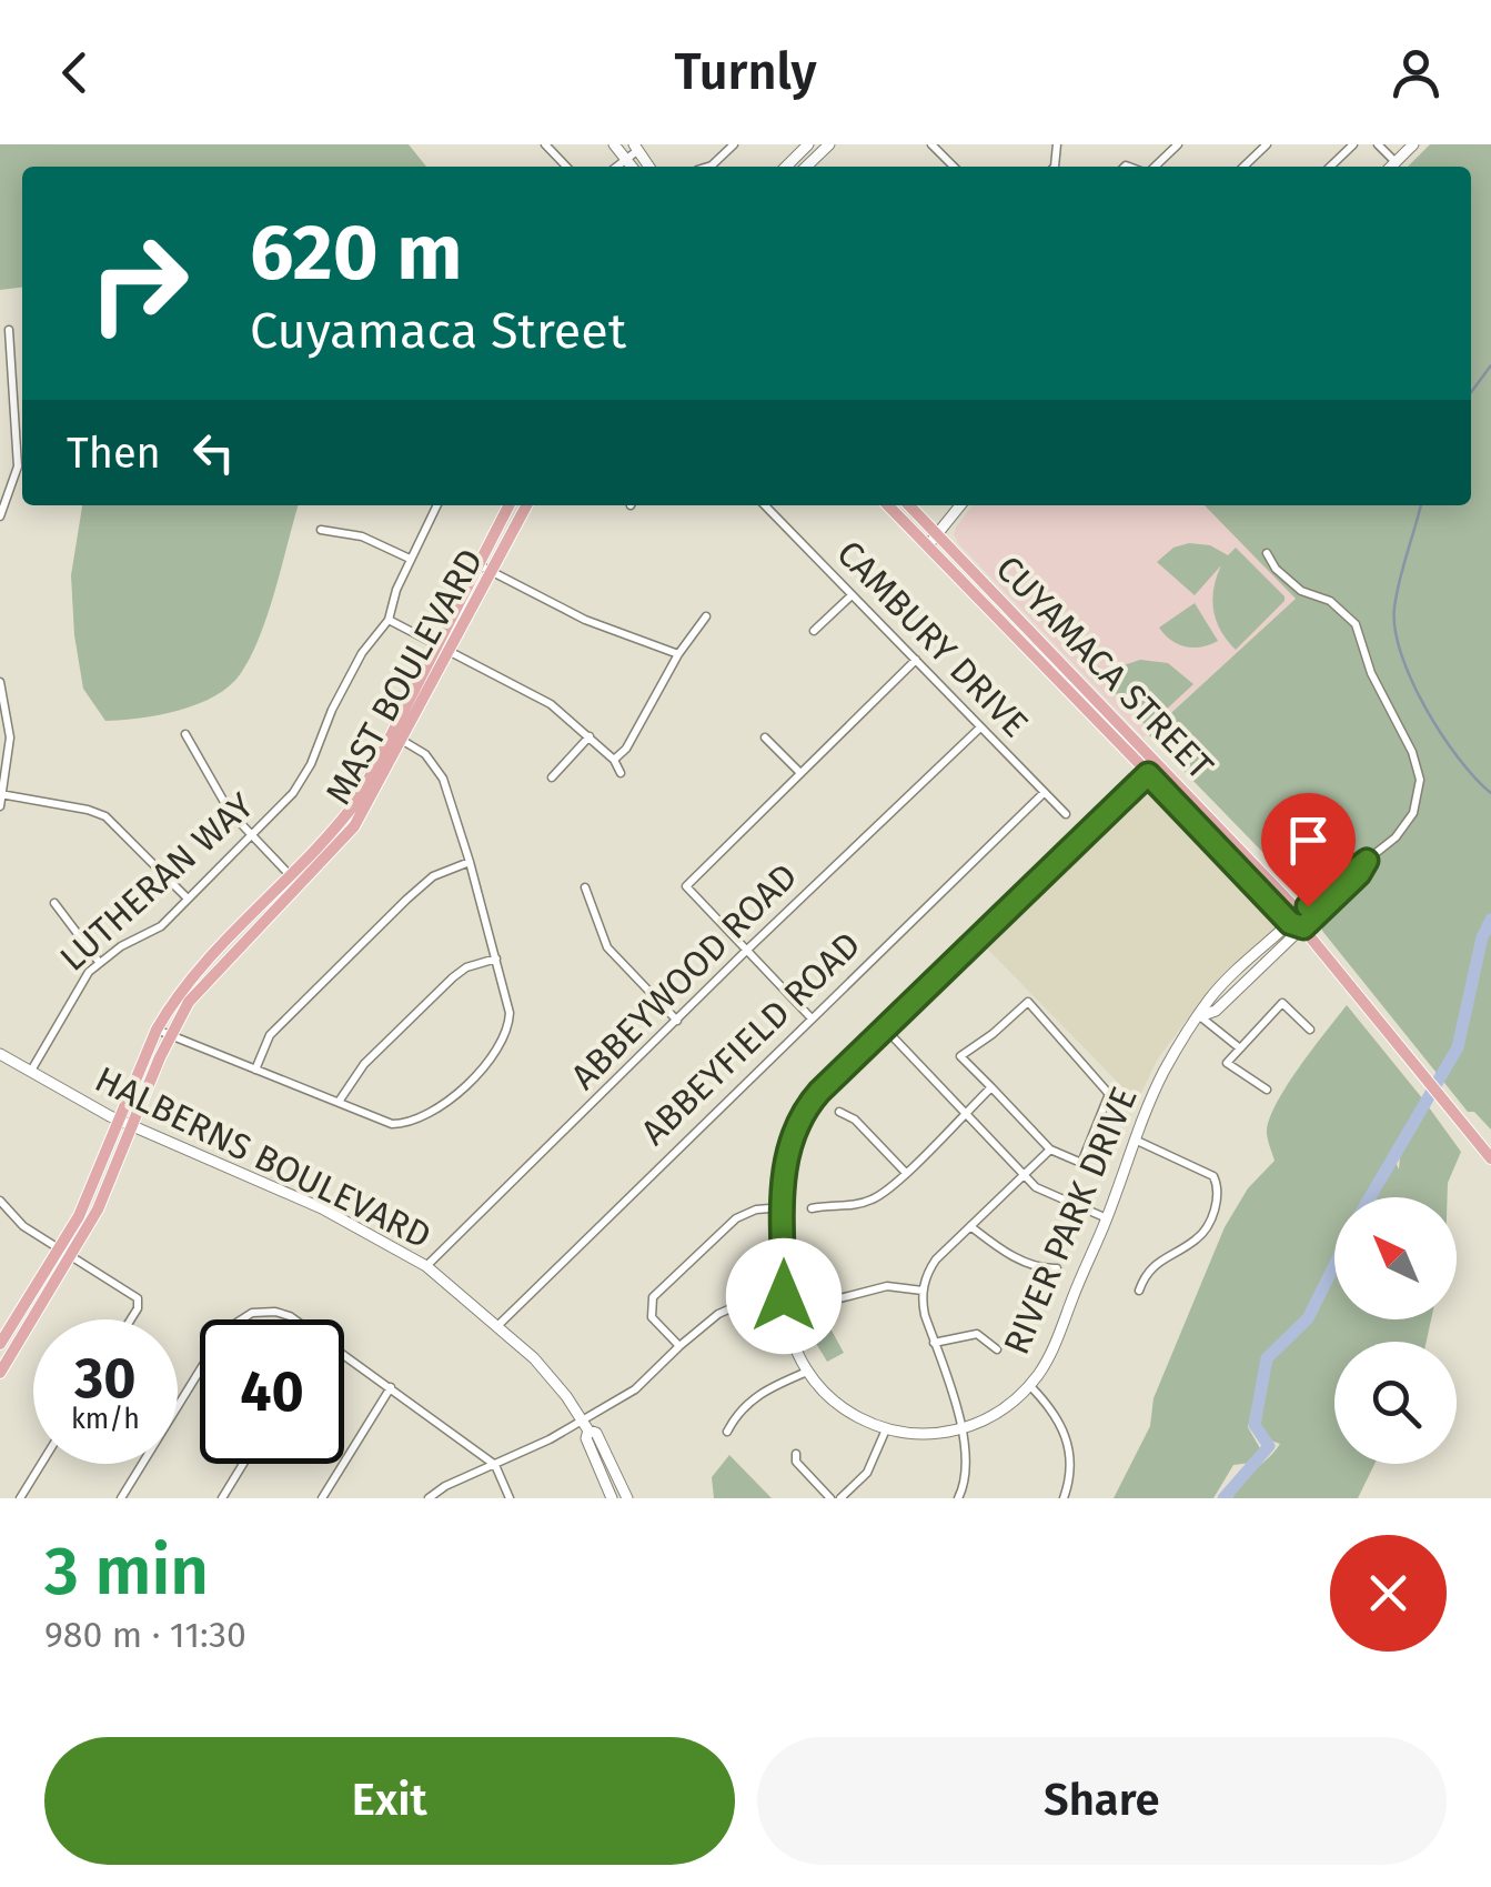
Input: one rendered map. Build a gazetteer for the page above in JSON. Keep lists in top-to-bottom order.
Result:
{
  "streets": {
    "main road": ["CUYAMACA STREET", "MAST BOULEVARD"],
    "street": [
      "CAMBURY DRIVE",
      "LUTHERAN WAY",
      "ABBEYWOOD ROAD",
      "ABBEYFIELD ROAD",
      "HALBERNS BOULEVARD",
      "RIVER PARK DRIVE"
    ]
  },
  "crossings": [
    ["CAMBURY DRIVE", "ABBEYWOOD ROAD"],
    ["CAMBURY DRIVE", "ABBEYFIELD ROAD"],
    ["CUYAMACA STREET", "RIVER PARK DRIVE"],
    ["MAST BOULEVARD", "HALBERNS BOULEVARD"],
    ["LUTHERAN WAY", "HALBERNS BOULEVARD"],
    ["ABBEYWOOD ROAD", "HALBERNS BOULEVARD"],
    ["ABBEYFIELD ROAD", "HALBERNS BOULEVARD"]
  ],
  "north": "top left",
  "page": {
    "header": "Turnly",
    "turn": ["620 m", "Cuyamaca Street"],
    "then": "Then",
    "speed": "30 km/h",
    "limit": "40",
    "heading": ["3 min", "980 m · 11:30"],
    "buttons": ["Exit", "Share"]
  }
}
